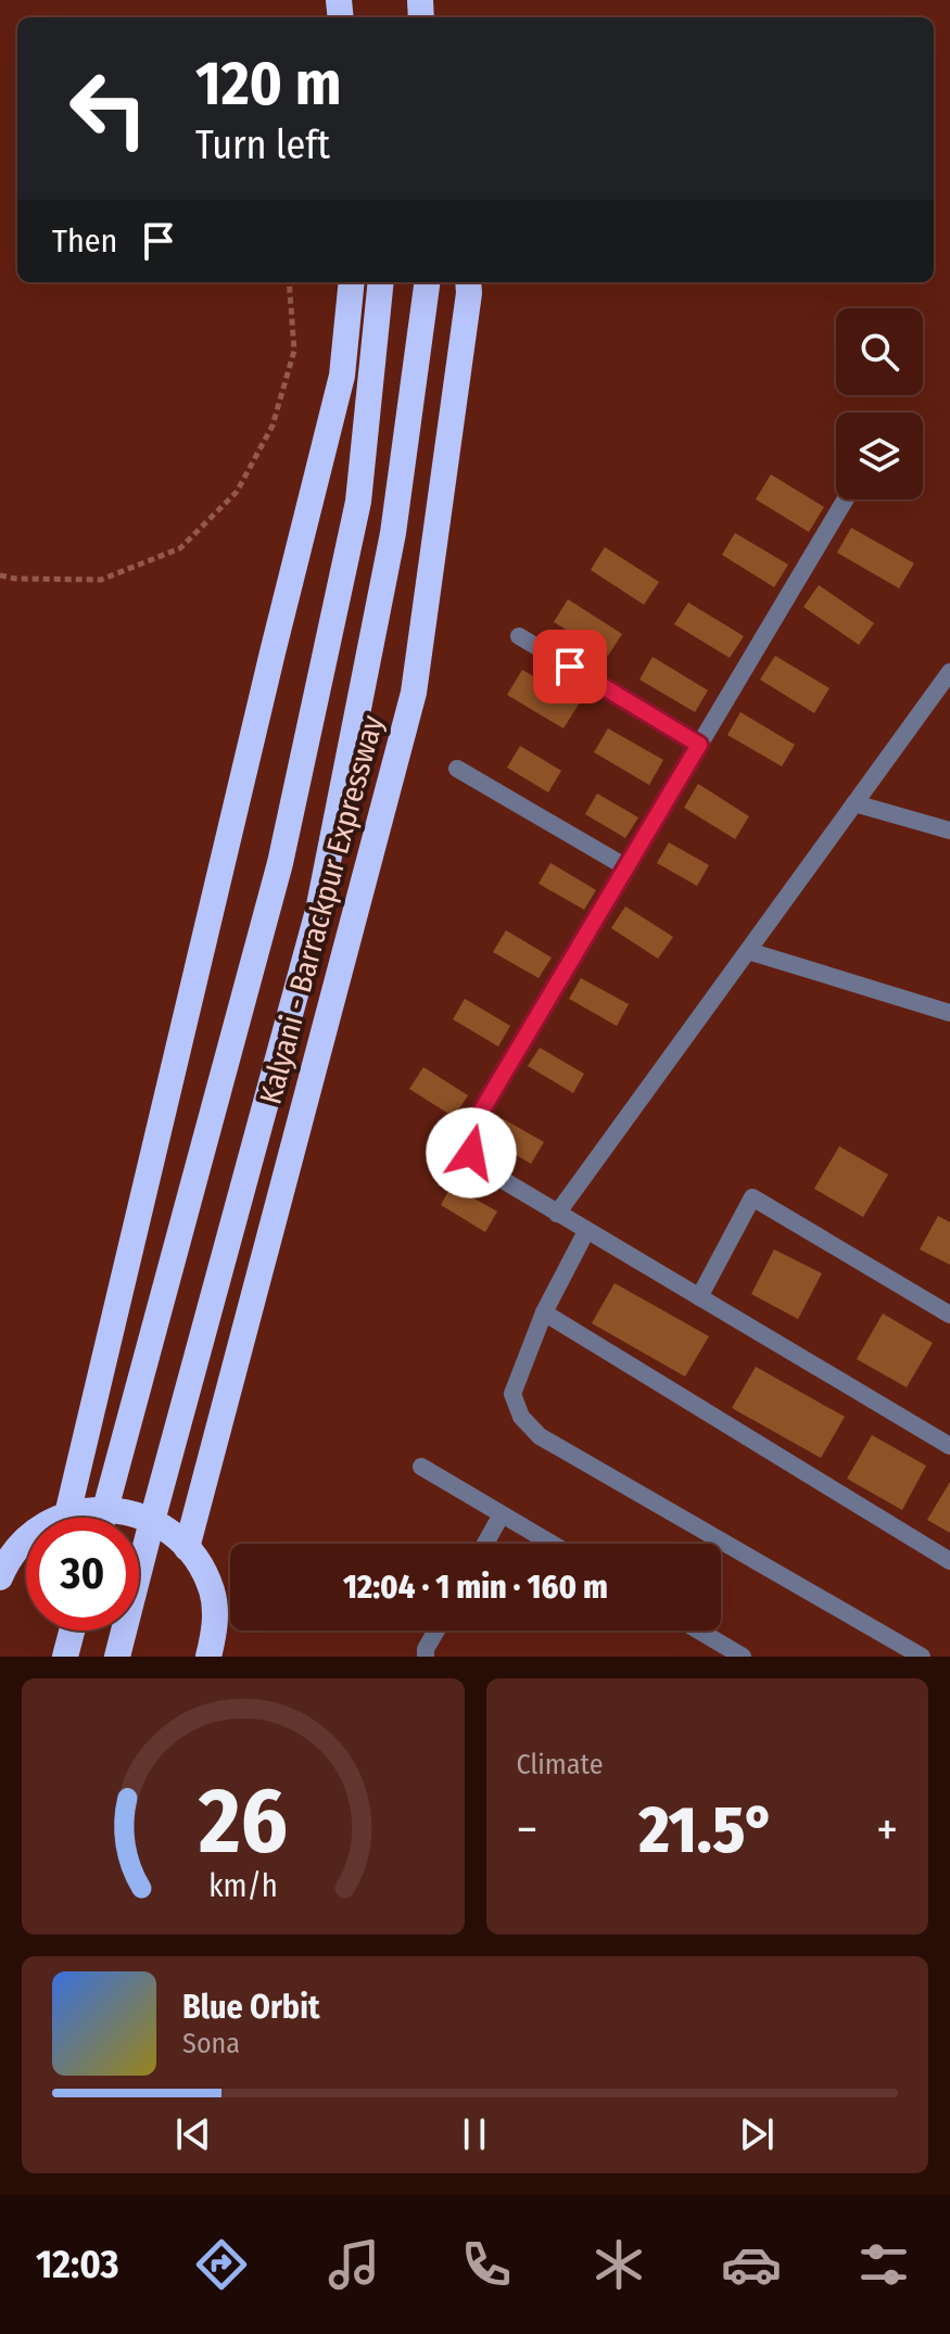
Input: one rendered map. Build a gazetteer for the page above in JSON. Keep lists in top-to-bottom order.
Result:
{
  "streets": {
    "highway": ["Kalyani - Barrackpur Expressway"]
  },
  "page": {
    "turn": ["120 m", "Turn left"],
    "then": "Then",
    "limit": "30",
    "trip": "12:04 · 1 min · 160 m",
    "tile": "Climate",
    "heat": ["−", "21.5°", "+"],
    "song": ["Blue Orbit", "Sona"],
    "tabs": "12:03",
    "gauge": ["26", "km/h"]
  }
}
